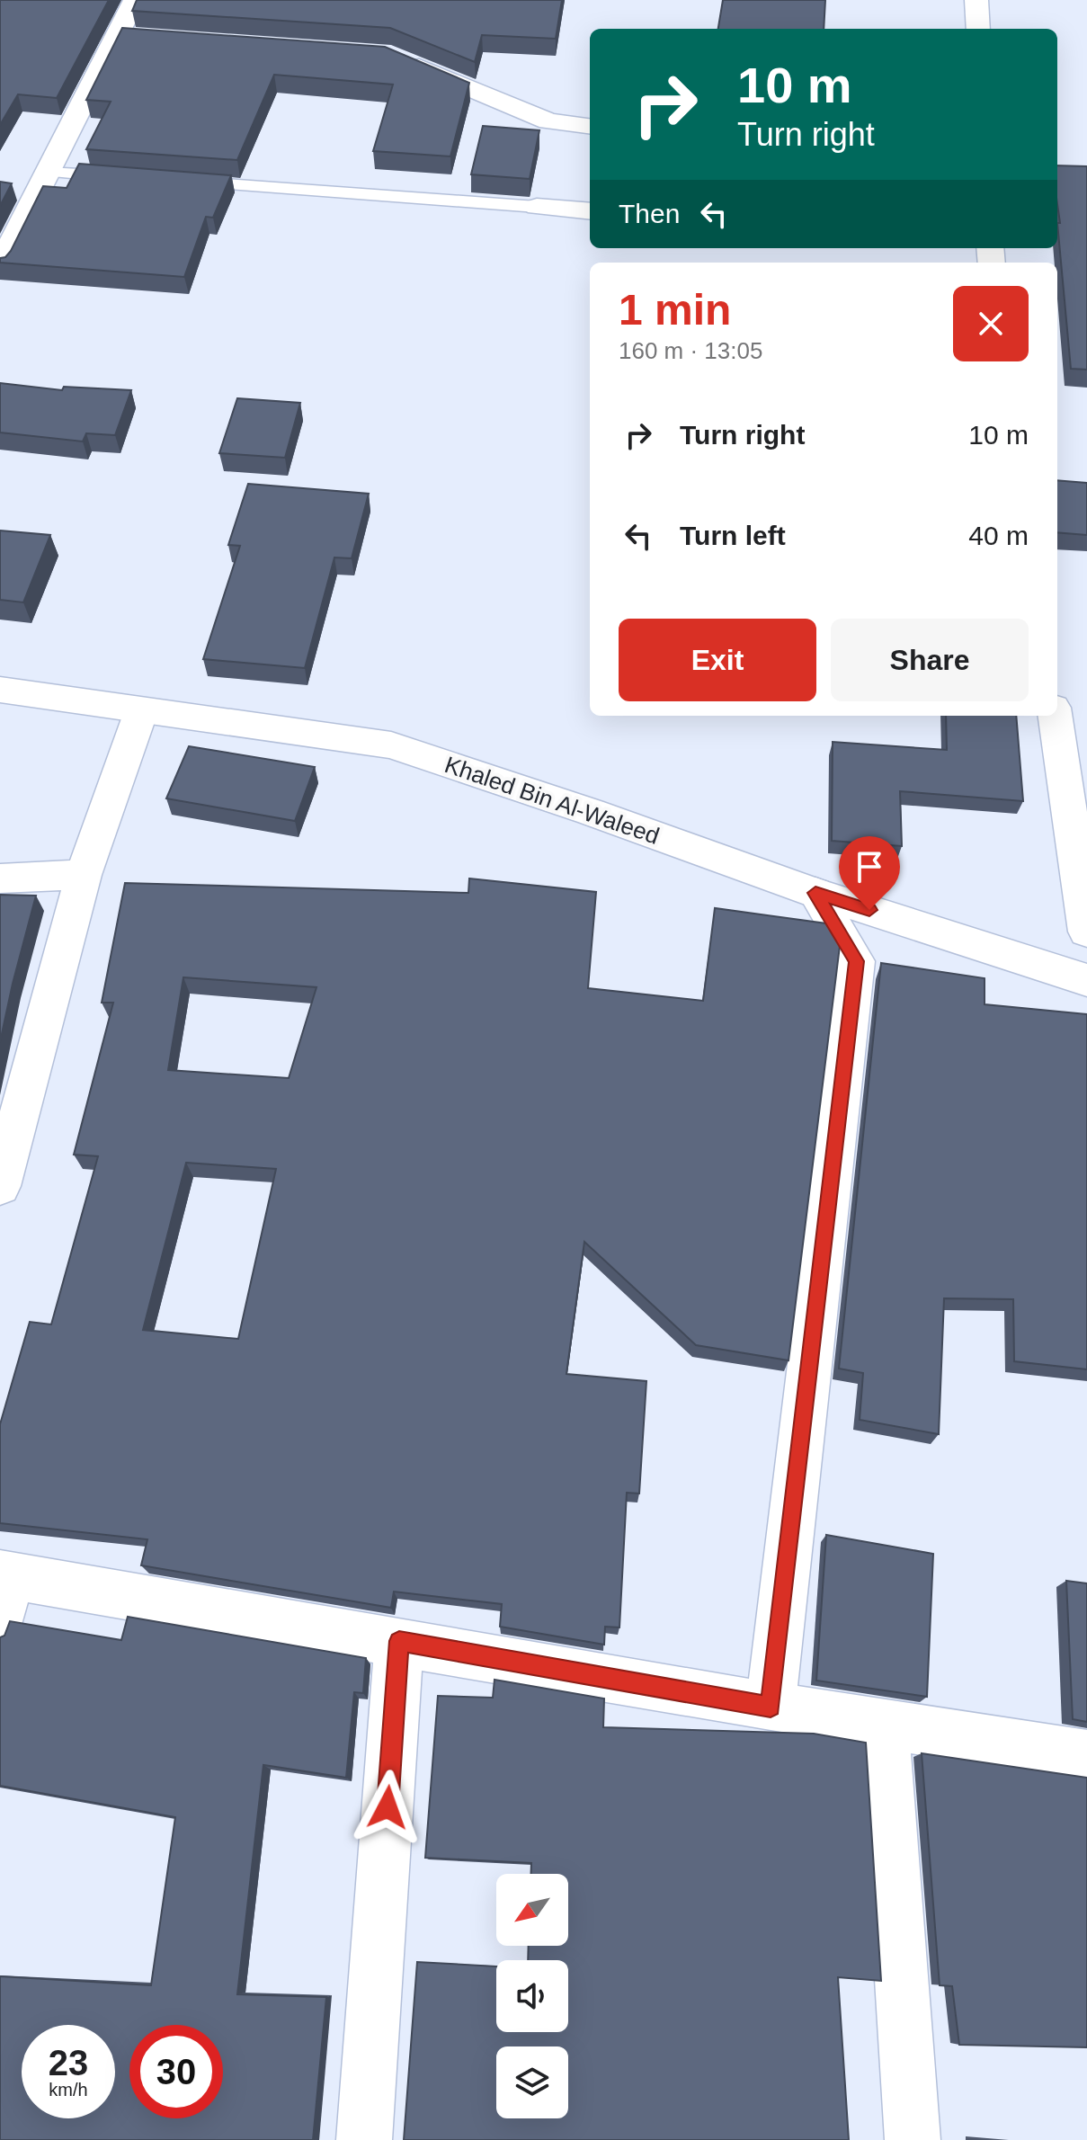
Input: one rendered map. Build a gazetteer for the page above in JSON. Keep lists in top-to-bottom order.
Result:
{
  "streets": {
    "street": ["Khaled Bin Al-Waleed"]
  },
  "north": "bottom left",
  "page": {
    "turn": ["10 m", "Turn right"],
    "then": "Then",
    "heading": ["1 min", "160 m · 13:05"],
    "list": [
      {
        "name": "Turn right",
        "value": "10 m"
      },
      {
        "name": "Turn left",
        "value": "40 m"
      }
    ],
    "buttons": ["Exit", "Share"],
    "speed": "23 km/h",
    "limit": "30"
  }
}
